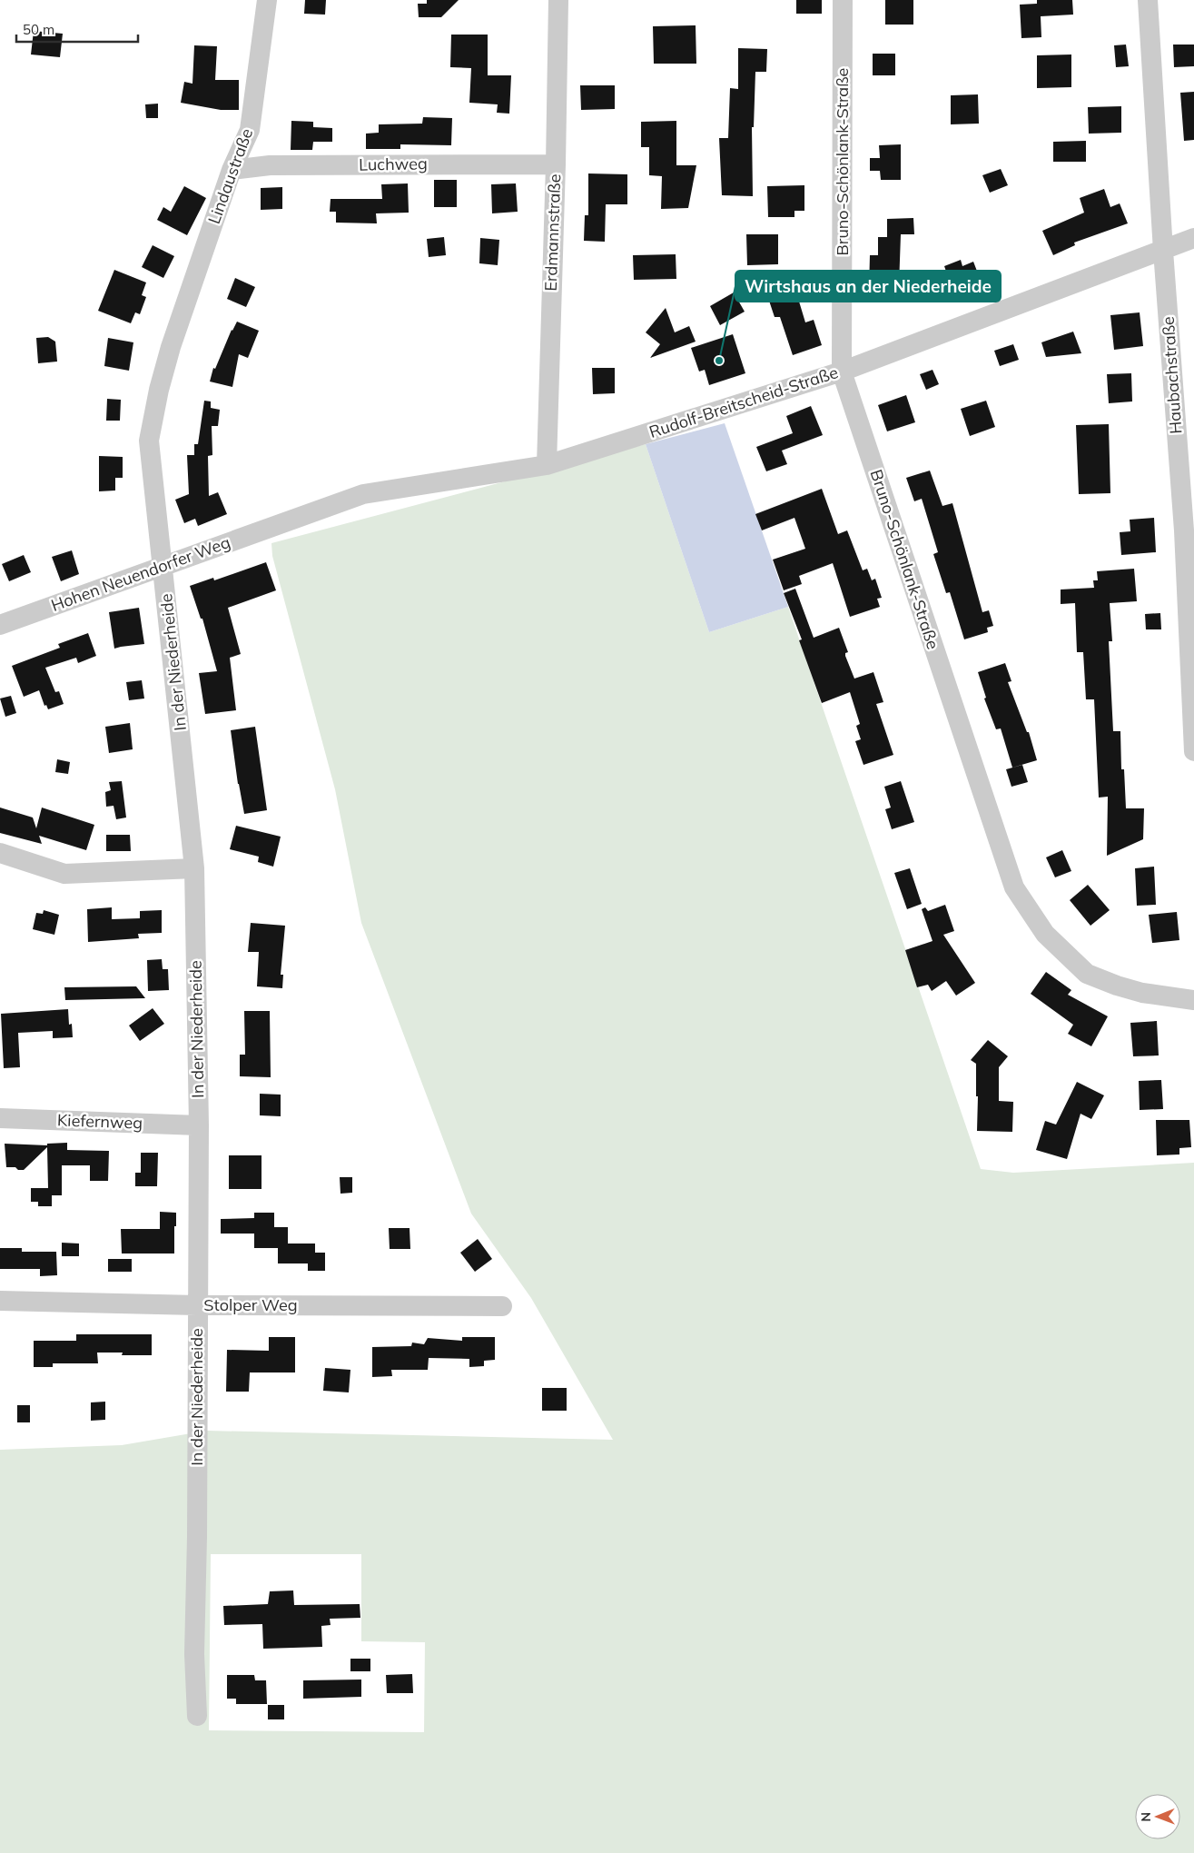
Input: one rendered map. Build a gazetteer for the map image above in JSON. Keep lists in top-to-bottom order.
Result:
{
  "streets": {
    "street": [
      "Bruno-Schönlank-Straße",
      "Luchweg",
      "Lindaustraße",
      "Erdmannstraße",
      "Haubachstraße",
      "Rudolf-Breitscheid-Straße",
      "Hohen Neuendorfer Weg",
      "In der Niederheide",
      "Kiefernweg",
      "Stolper Weg"
    ]
  },
  "crossings": [
    ["Bruno-Schönlank-Straße", "Rudolf-Breitscheid-Straße"],
    ["Luchweg", "Lindaustraße"],
    ["Luchweg", "Erdmannstraße"],
    ["Lindaustraße", "In der Niederheide"],
    ["Erdmannstraße", "Rudolf-Breitscheid-Straße"],
    ["Haubachstraße", "Rudolf-Breitscheid-Straße"],
    ["Rudolf-Breitscheid-Straße", "Hohen Neuendorfer Weg"],
    ["Hohen Neuendorfer Weg", "In der Niederheide"],
    ["In der Niederheide", "Kiefernweg"],
    ["In der Niederheide", "Stolper Weg"]
  ],
  "places": ["Wirtshaus an der Niederheide"],
  "scale_bar": "50 m",
  "north": "left"
}
